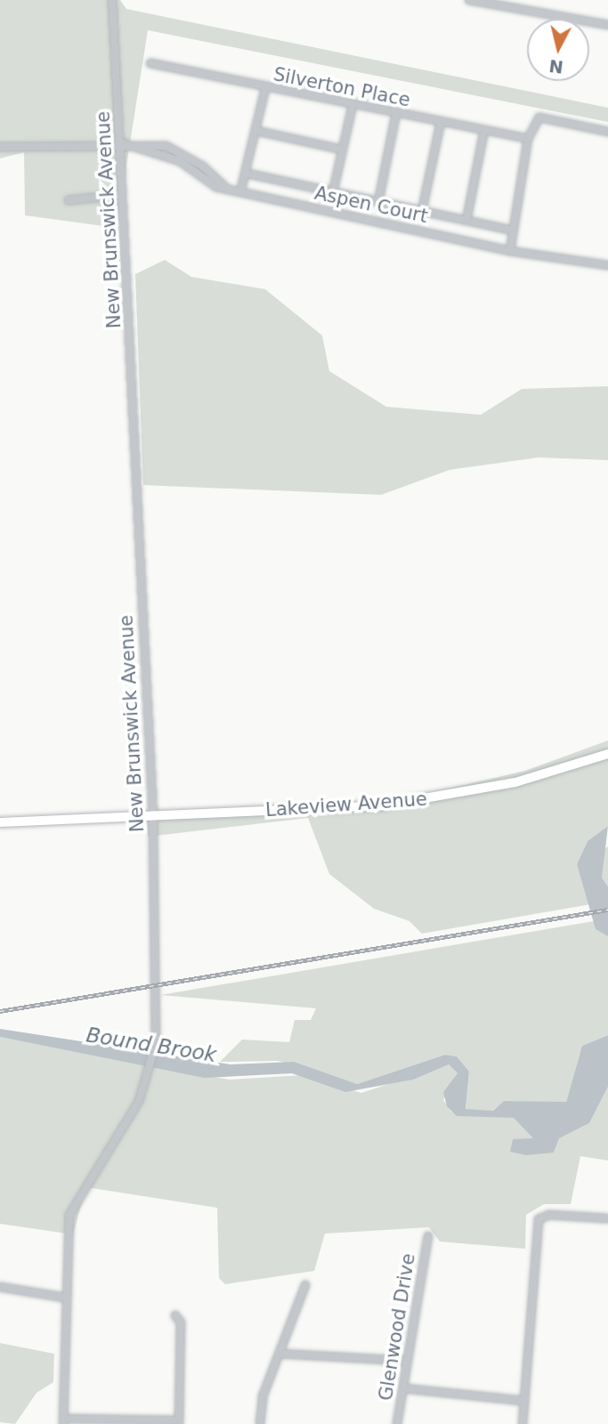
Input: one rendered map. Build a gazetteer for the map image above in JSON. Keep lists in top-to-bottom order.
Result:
{
  "streets": {
    "main road": ["Lakeview Avenue"],
    "street": [
      "Silverton Place",
      "Aspen Court",
      "New Brunswick Avenue",
      "Glenwood Drive"
    ]
  },
  "crossings": [
    ["Aspen Court", "New Brunswick Avenue"],
    ["New Brunswick Avenue", "Lakeview Avenue"]
  ],
  "water": ["Bound Brook"],
  "north": "bottom"
}
